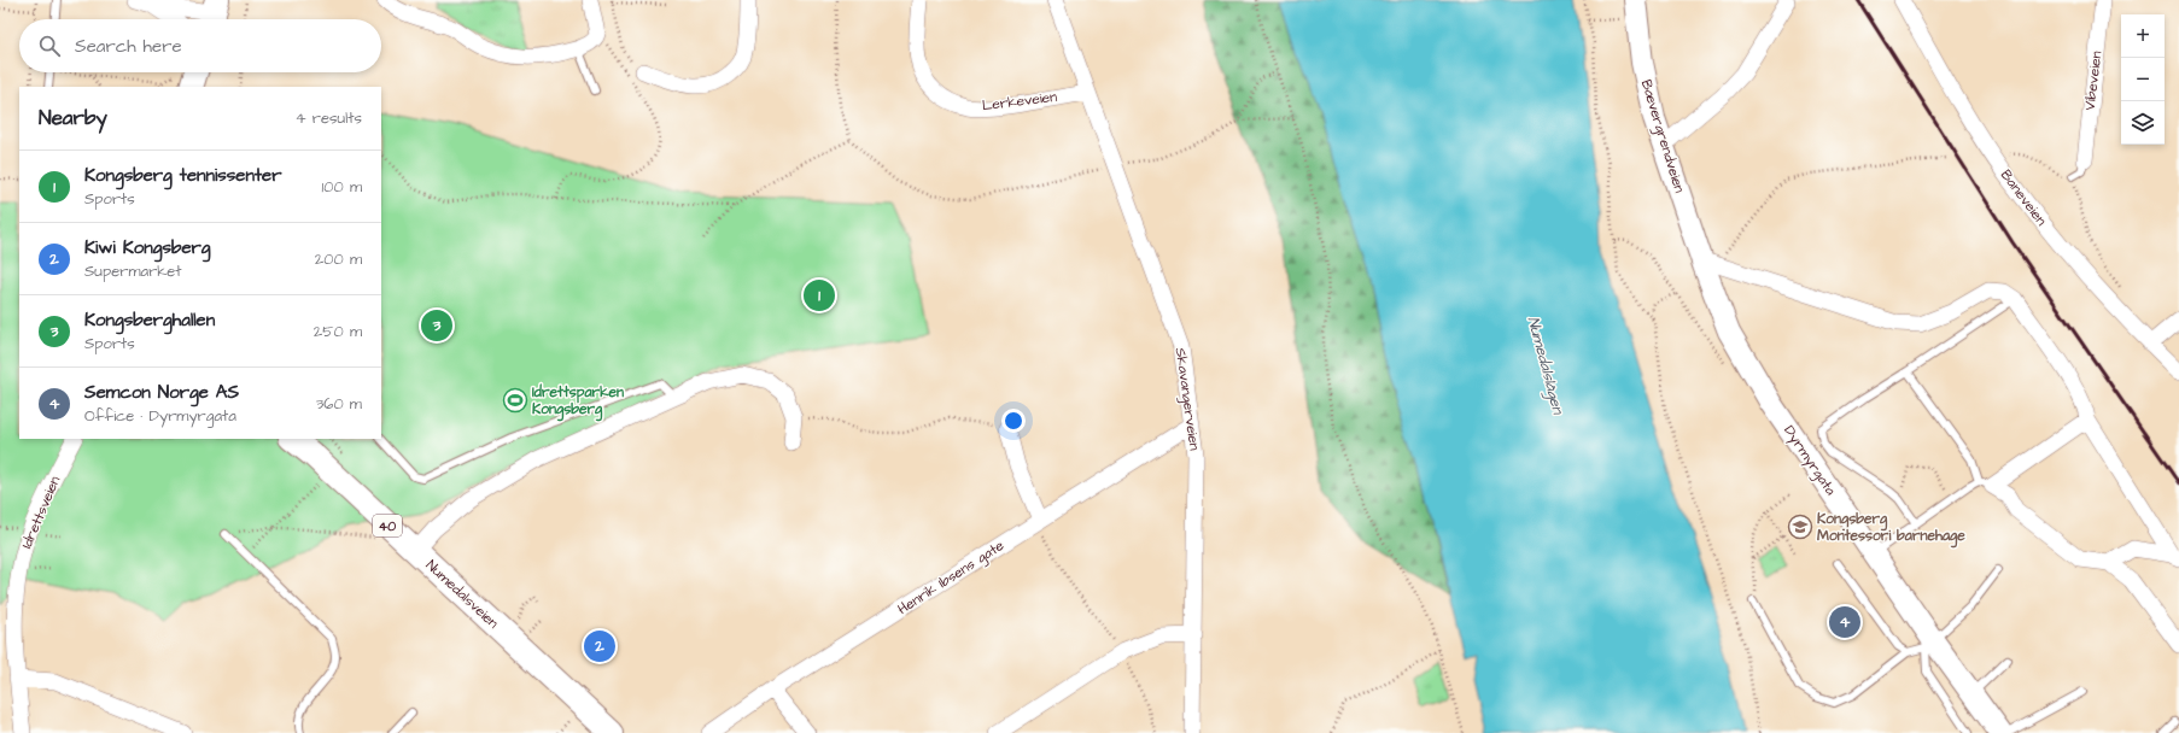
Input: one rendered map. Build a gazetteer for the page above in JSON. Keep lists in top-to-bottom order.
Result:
{
  "streets": {
    "main road": [
      "Bævergrendveien",
      "Dyrmyrgata",
      "40",
      "Numedalsveien"
    ],
    "street": [
      "Vibeveien",
      "Lerkeveien",
      "Baneveien",
      "Skavangerveien",
      "Idrettsveien",
      "Henrik Ibsens gate"
    ]
  },
  "crossings": [
    ["Lerkeveien", "Skavangerveien"],
    ["Bævergrendveien", "Dyrmyrgata"],
    ["Skavangerveien", "Henrik Ibsens gate"]
  ],
  "water": ["Numedalslågen"],
  "places": {
    "sports": ["Idrettsparken Kongsberg"],
    "school or university": ["Kongsberg Montessori barnehage"]
  },
  "page": {
    "map_buttons": ["+", "−"],
    "search": "Search here",
    "heading": ["Nearby", "4 results"],
    "list": [
      {
        "mark": "1",
        "name": "Kongsberg tennissenter",
        "note": "Sports",
        "value": "100 m"
      },
      {
        "mark": "2",
        "name": "Kiwi Kongsberg",
        "note": "Supermarket",
        "value": "200 m"
      },
      {
        "mark": "3",
        "name": "Kongsberghallen",
        "note": "Sports",
        "value": "250 m"
      },
      {
        "mark": "4",
        "name": "Semcon Norge AS",
        "note": "Office · Dyrmyrgata",
        "value": "360 m"
      }
    ],
    "pins": [
      "1",
      "3",
      "4",
      "2"
    ]
  }
}
